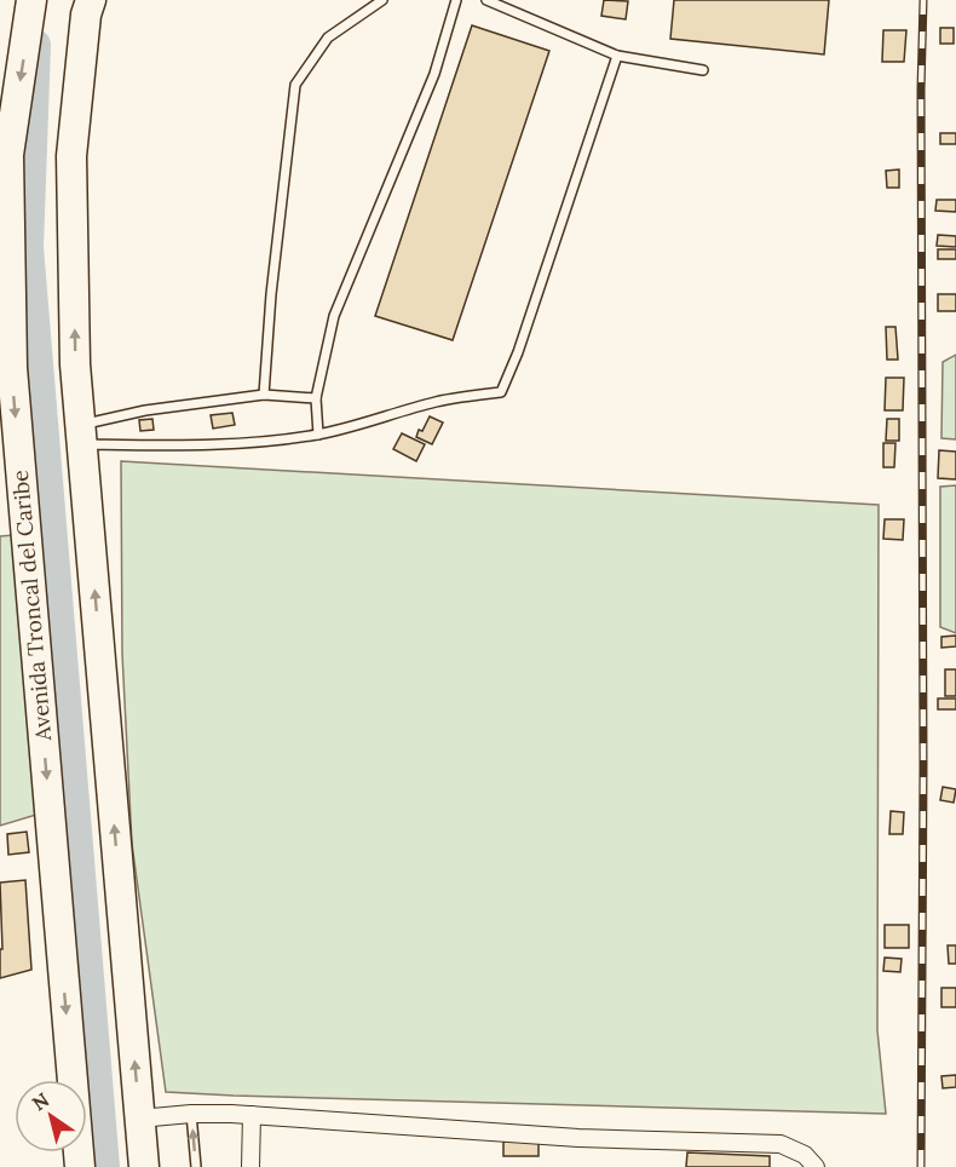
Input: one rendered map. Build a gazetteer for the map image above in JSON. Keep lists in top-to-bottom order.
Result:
{
  "streets": {
    "highway": ["Avenida Troncal del Caribe"]
  },
  "north": "top left"
}
